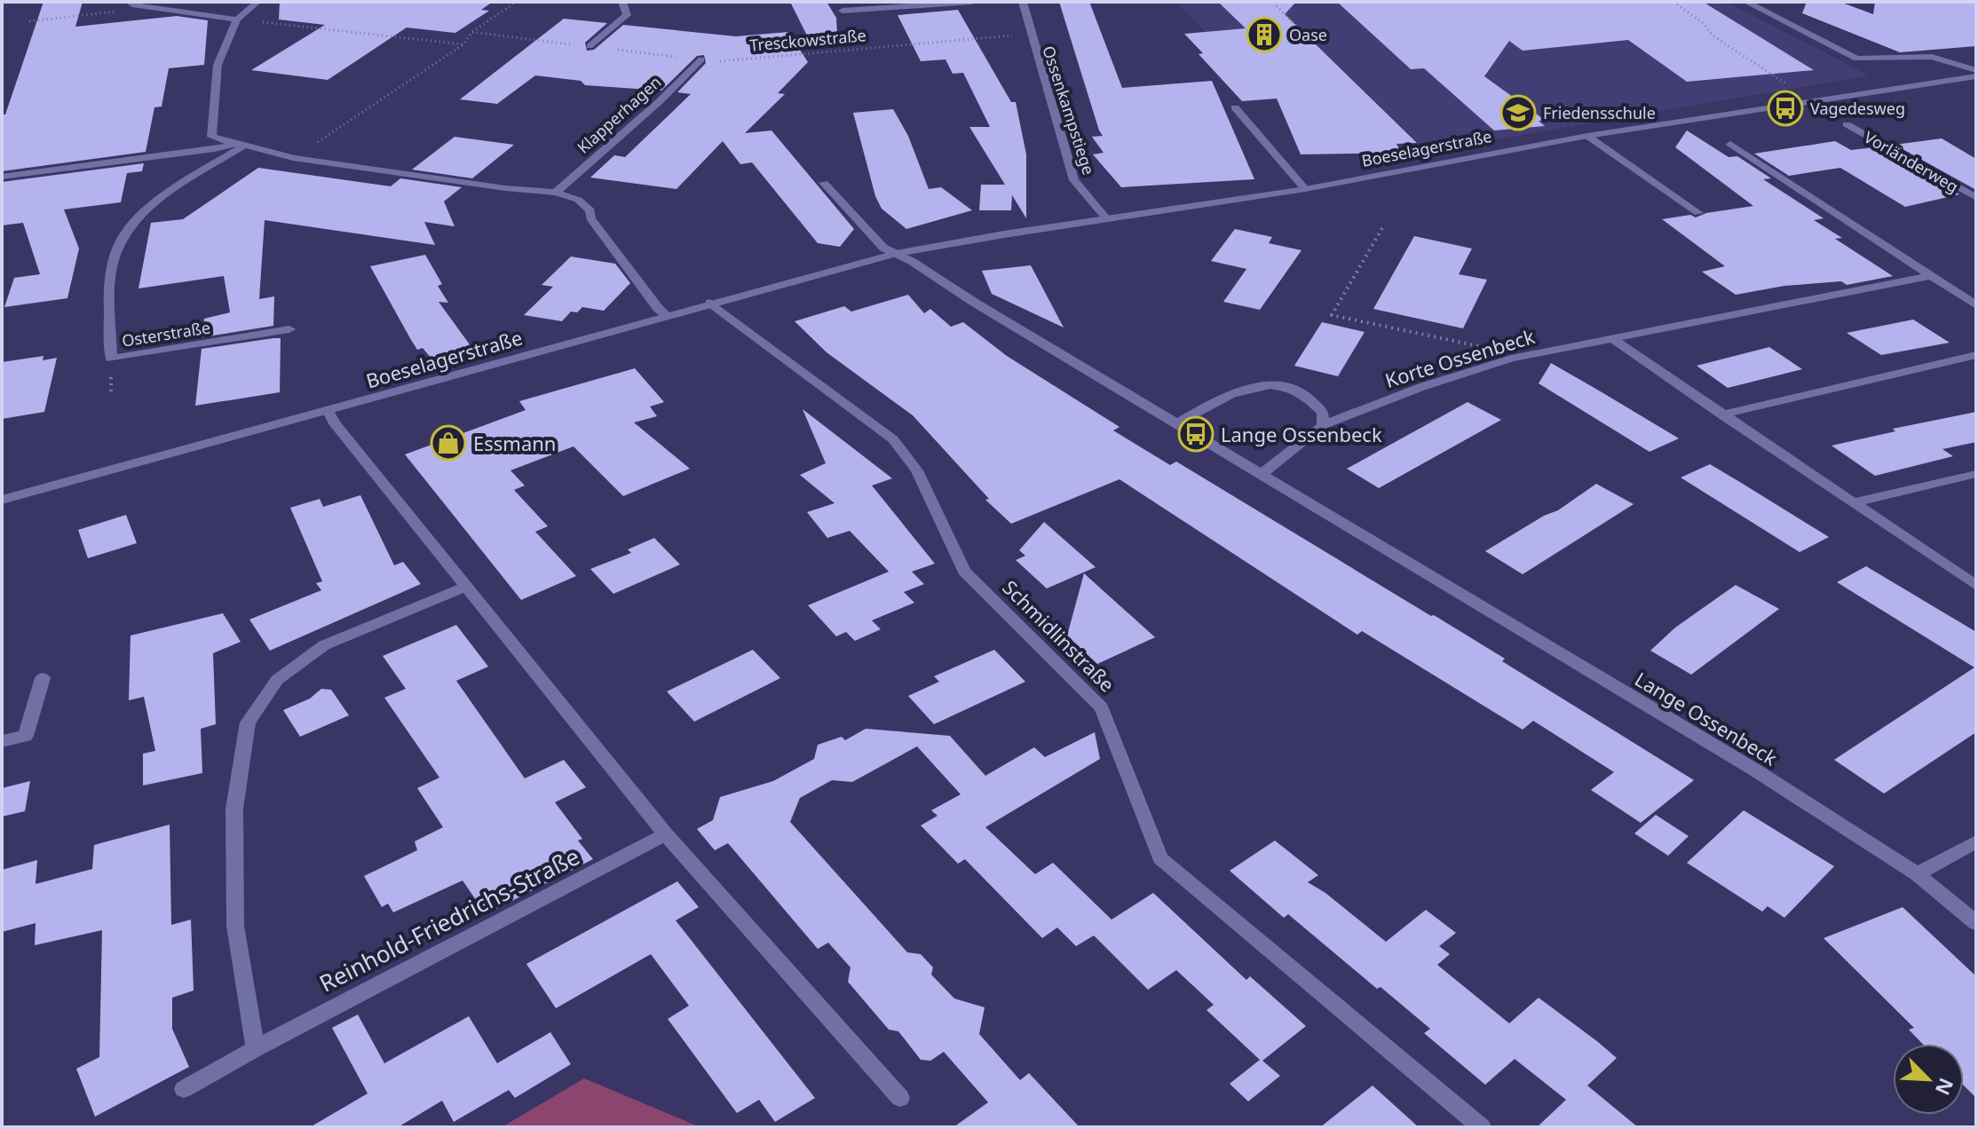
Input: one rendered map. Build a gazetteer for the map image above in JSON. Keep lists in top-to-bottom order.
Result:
{
  "streets": {
    "street": [
      "Ossenkampstiege",
      "Klapperhagen",
      "Boeselagerstraße",
      "Vorländerweg",
      "Osterstraße",
      "Korte Ossenbeck",
      "Schmidlinstraße",
      "Lange Ossenbeck",
      "Reinhold-Friedrichs-Straße"
    ],
    "path": ["Tresckowstraße"]
  },
  "crossings": [
    ["Tresckowstraße", "Ossenkampstiege"],
    ["Tresckowstraße", "Klapperhagen"],
    ["Ossenkampstiege", "Boeselagerstraße"],
    ["Boeselagerstraße", "Schmidlinstraße"],
    ["Boeselagerstraße", "Lange Ossenbeck"],
    ["Korte Ossenbeck", "Lange Ossenbeck"]
  ],
  "places": {
    "building": ["Oase"],
    "bus stop": ["Vagedesweg", "Lange Ossenbeck"],
    "school or university": ["Friedensschule"],
    "shop": ["Essmann"]
  },
  "north": "bottom right"
}
